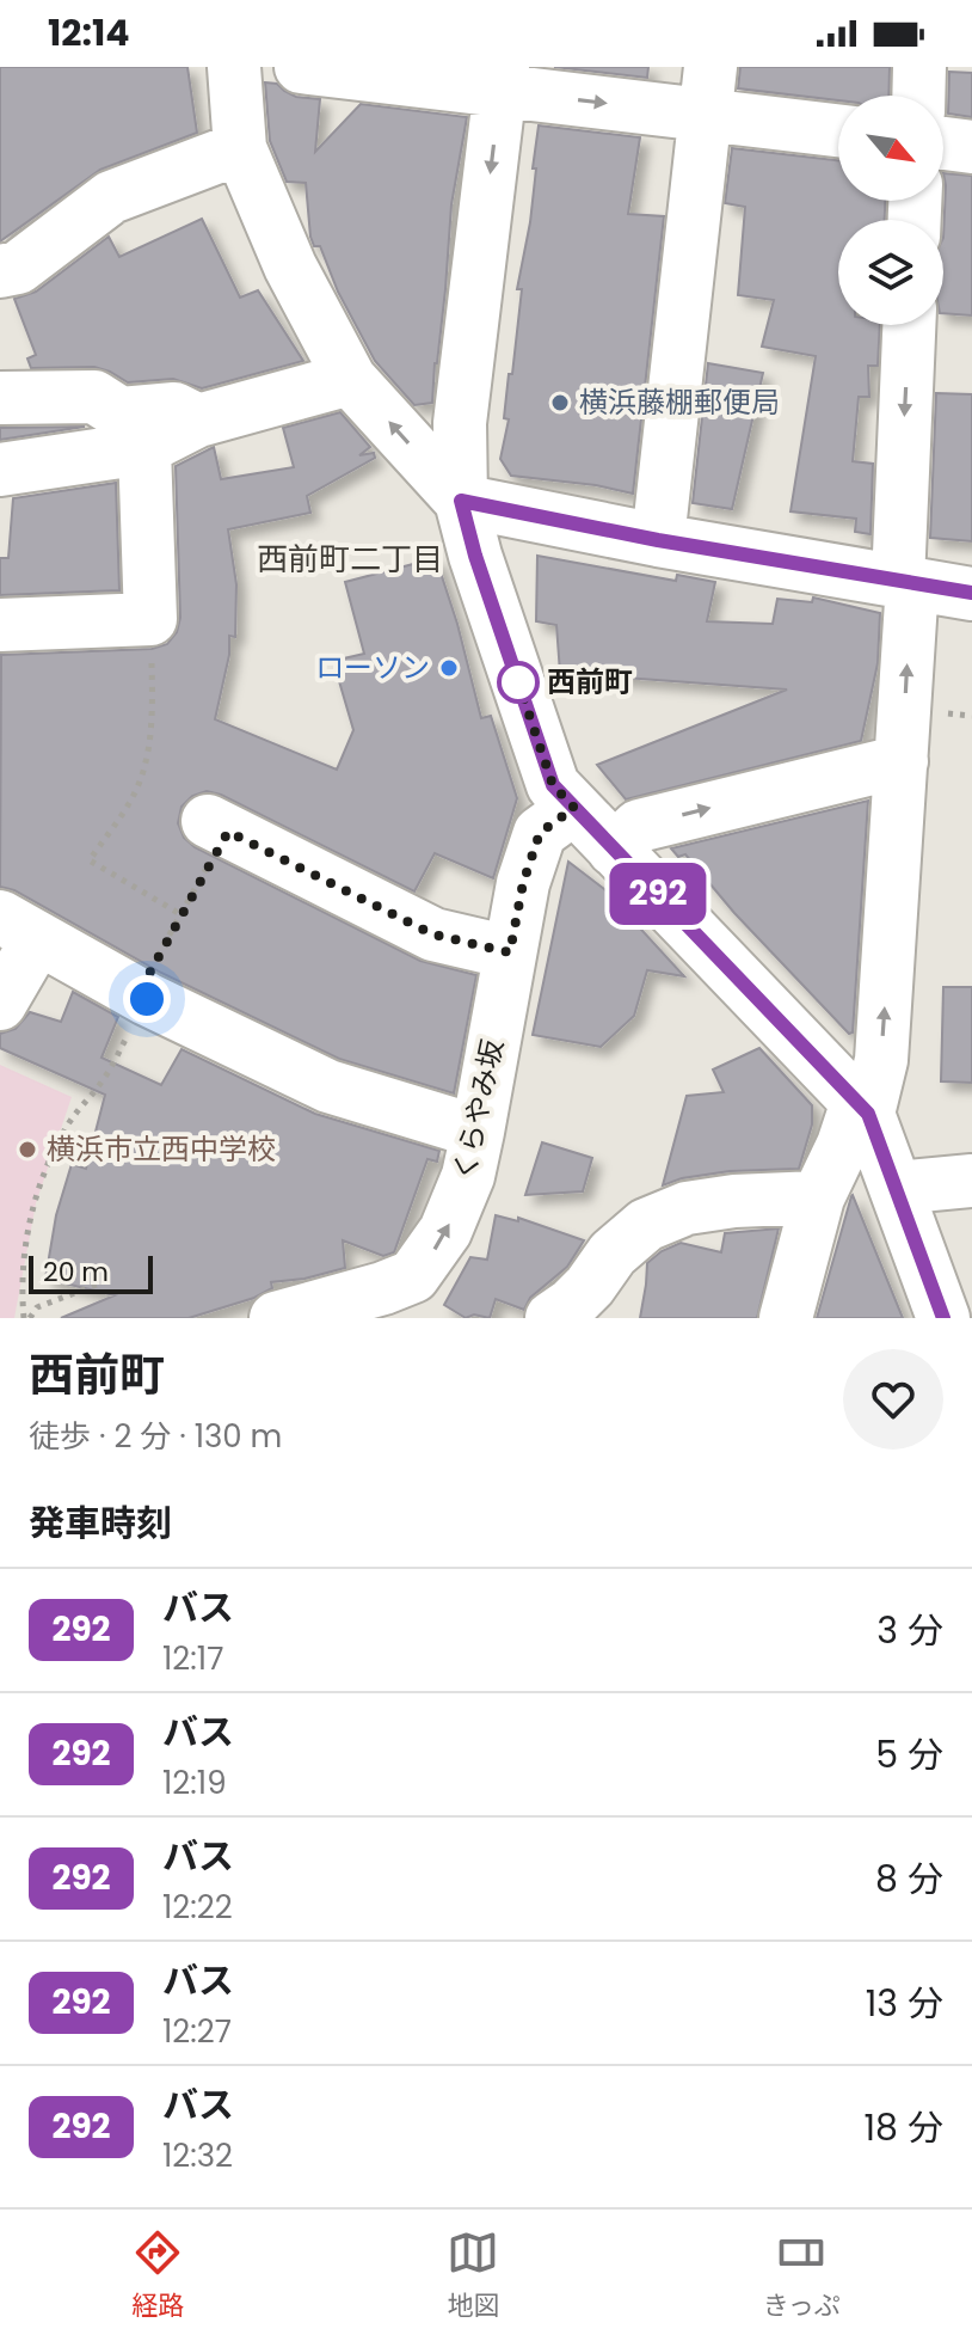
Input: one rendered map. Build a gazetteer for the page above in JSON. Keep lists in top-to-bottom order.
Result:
{
  "streets": {
    "street": ["くらやみ坂"]
  },
  "districts": ["西前町二丁目"],
  "places": [
    "横浜藤棚郵便局",
    "ローソン",
    "西前町",
    "横浜市立西中学校"
  ],
  "lines": ["bus line 292"],
  "scale_bar": "20 m",
  "north": "bottom right",
  "page": {
    "status": "12:14",
    "on_map": "292",
    "scale": "20 m",
    "heading": [
      ["西前町", "徒歩 · 2 分 · 130 m"],
      "発車時刻"
    ],
    "list": [
      {
        "mark": "292",
        "name": "バス",
        "note": "12:17",
        "value": "3 分"
      },
      {
        "mark": "292",
        "name": "バス",
        "note": "12:19",
        "value": "5 分"
      },
      {
        "mark": "292",
        "name": "バス",
        "note": "12:22",
        "value": "8 分"
      },
      {
        "mark": "292",
        "name": "バス",
        "note": "12:27",
        "value": "13 分"
      },
      {
        "mark": "292",
        "name": "バス",
        "note": "12:32",
        "value": "18 分"
      }
    ],
    "tabs": ["経路", "地図", "きっぷ"]
  }
}
